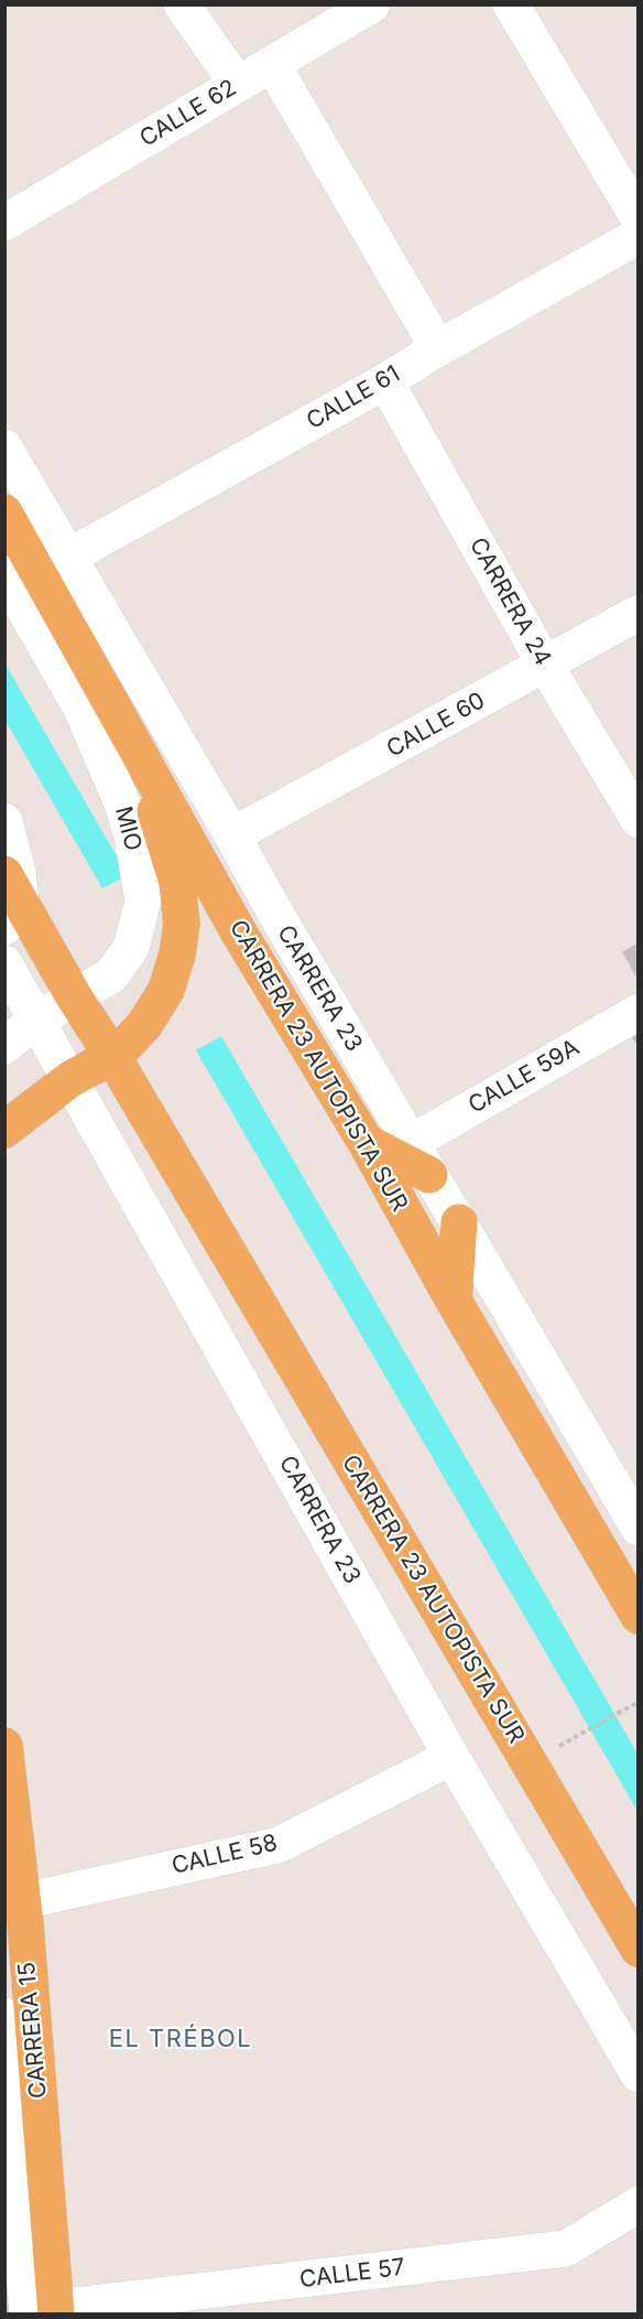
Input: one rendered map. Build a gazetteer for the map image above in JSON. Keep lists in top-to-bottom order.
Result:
{
  "streets": {
    "main road": ["CARRERA 23 AUTOPISTA SUR", "CARRERA 15"],
    "street": [
      "CALLE 62",
      "CALLE 61",
      "CARRERA 24",
      "CALLE 60",
      "MIO",
      "CARRERA 23",
      "CALLE 59A",
      "CALLE 58",
      "CALLE 57"
    ]
  },
  "crossings": [
    ["CALLE 61", "CARRERA 24"],
    ["CALLE 61", "CARRERA 23"],
    ["CARRERA 24", "CALLE 60"],
    ["CALLE 60", "CARRERA 23"],
    ["MIO", "CARRERA 23"],
    ["MIO", "CARRERA 23 AUTOPISTA SUR"],
    ["CARRERA 23", "CALLE 59A"],
    ["CARRERA 23", "CALLE 58"],
    ["CALLE 58", "CARRERA 15"],
    ["CARRERA 15", "CALLE 57"]
  ],
  "districts": ["EL TRÉBOL"]
}
